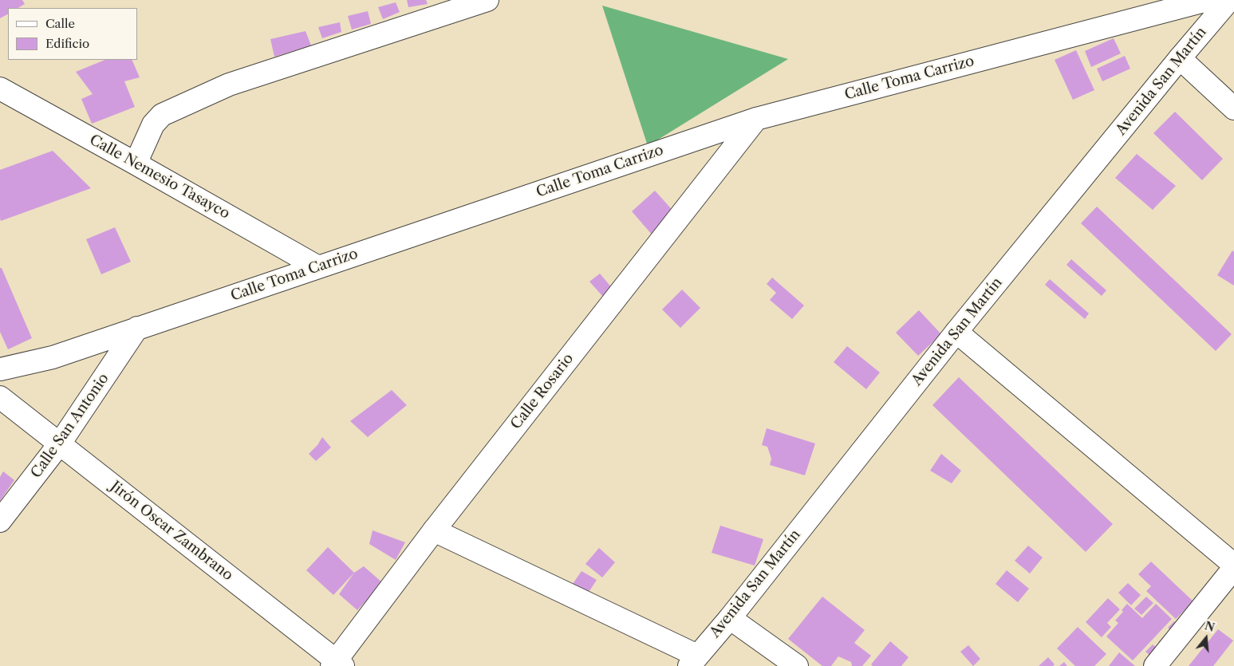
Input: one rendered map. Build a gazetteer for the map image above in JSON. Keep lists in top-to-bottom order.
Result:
{
  "streets": {
    "street": [
      "Calle Toma Carrizo",
      "Avenida San Martín",
      "Calle Nemesio Tasayco",
      "Calle Rosario",
      "Calle San Antonio",
      "Jirón Oscar Zambrano"
    ]
  },
  "crossings": [
    ["Calle Toma Carrizo", "Calle Nemesio Tasayco"],
    ["Calle Toma Carrizo", "Calle Rosario"],
    ["Calle Toma Carrizo", "Calle San Antonio"],
    ["Calle Rosario", "Jirón Oscar Zambrano"],
    ["Calle San Antonio", "Jirón Oscar Zambrano"]
  ],
  "legend": ["Calle", "Edificio"],
  "north": "top"
}
